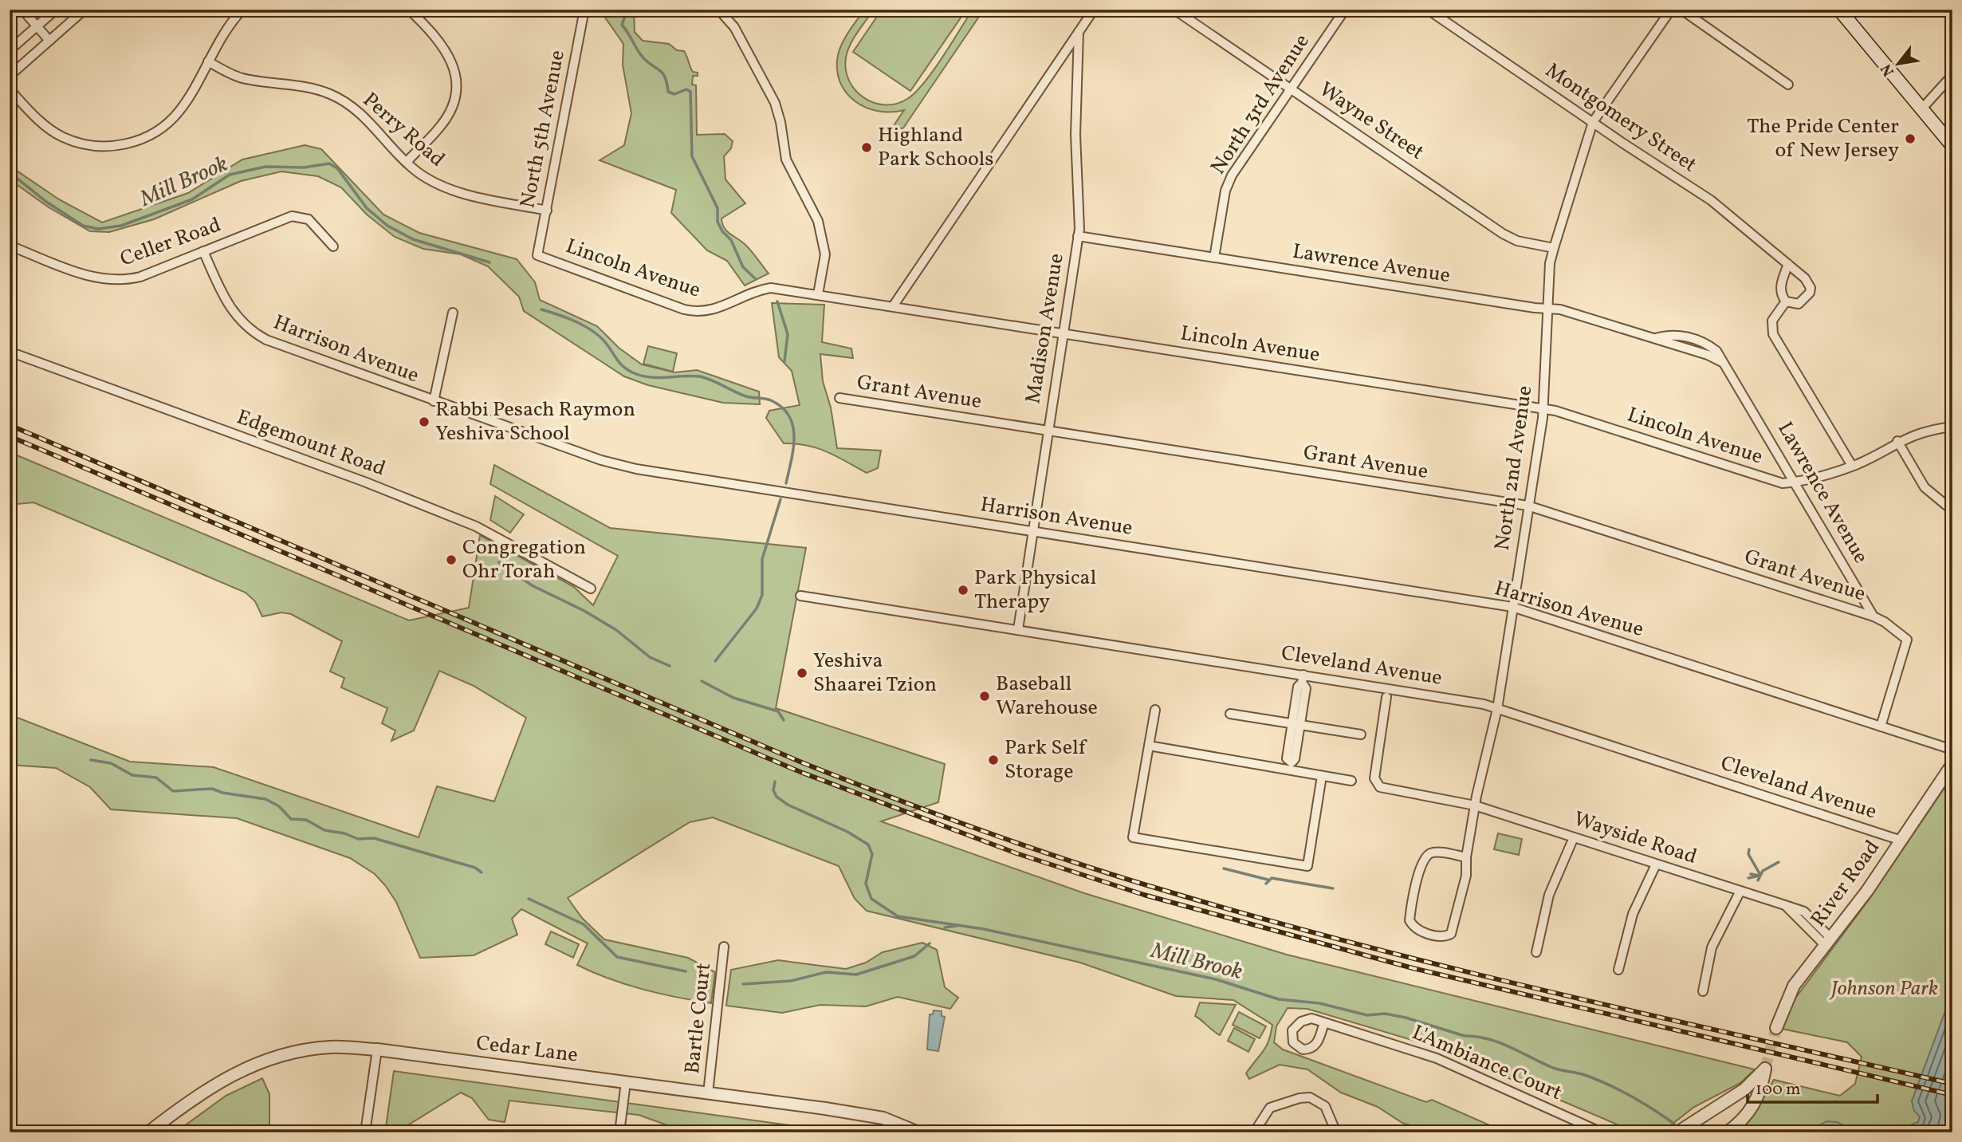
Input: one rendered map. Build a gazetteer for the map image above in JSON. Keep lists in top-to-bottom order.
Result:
{
  "streets": {
    "street": [
      "North 3rd Avenue",
      "Montgomery Street",
      "Wayne Street",
      "North 5th Avenue",
      "Perry Road",
      "Celler Road",
      "Lawrence Avenue",
      "Lincoln Avenue",
      "Madison Avenue",
      "Harrison Avenue",
      "Grant Avenue",
      "Edgemount Road",
      "North 2nd Avenue",
      "Cleveland Avenue",
      "Wayside Road",
      "River Road",
      "Bartle Court",
      "Cedar Lane",
      "L'Ambiance Court"
    ]
  },
  "crossings": [
    ["North 3rd Avenue", "Wayne Street"],
    ["North 3rd Avenue", "Lawrence Avenue"],
    ["Montgomery Street", "North 2nd Avenue"],
    ["Wayne Street", "North 2nd Avenue"],
    ["North 5th Avenue", "Perry Road"],
    ["North 5th Avenue", "Lincoln Avenue"],
    ["Celler Road", "Harrison Avenue"],
    ["Lawrence Avenue", "Lincoln Avenue"],
    ["Lawrence Avenue", "Madison Avenue"],
    ["Lawrence Avenue", "Harrison Avenue"],
    ["Lawrence Avenue", "Grant Avenue"],
    ["Lawrence Avenue", "North 2nd Avenue"],
    ["Lincoln Avenue", "Madison Avenue"],
    ["Lincoln Avenue", "North 2nd Avenue"],
    ["Madison Avenue", "Harrison Avenue"],
    ["Madison Avenue", "Grant Avenue"],
    ["Madison Avenue", "Cleveland Avenue"],
    ["Harrison Avenue", "North 2nd Avenue"],
    ["Grant Avenue", "North 2nd Avenue"],
    ["North 2nd Avenue", "Cleveland Avenue"],
    ["North 2nd Avenue", "Wayside Road"],
    ["Cleveland Avenue", "River Road"],
    ["Wayside Road", "River Road"],
    ["Bartle Court", "Cedar Lane"]
  ],
  "water": ["Mill Brook"],
  "parks": ["Johnson Park"],
  "places": [
    "The Pride Center of New Jersey",
    "Highland Park Schools",
    "Rabbi Pesach Raymon Yeshiva School",
    "Congregation Ohr Torah",
    "Park Physical Therapy",
    "Yeshiva Shaarei Tzion",
    "Baseball Warehouse",
    "Park Self Storage"
  ],
  "scale_bar": "100 m",
  "north": "bottom left"
}
